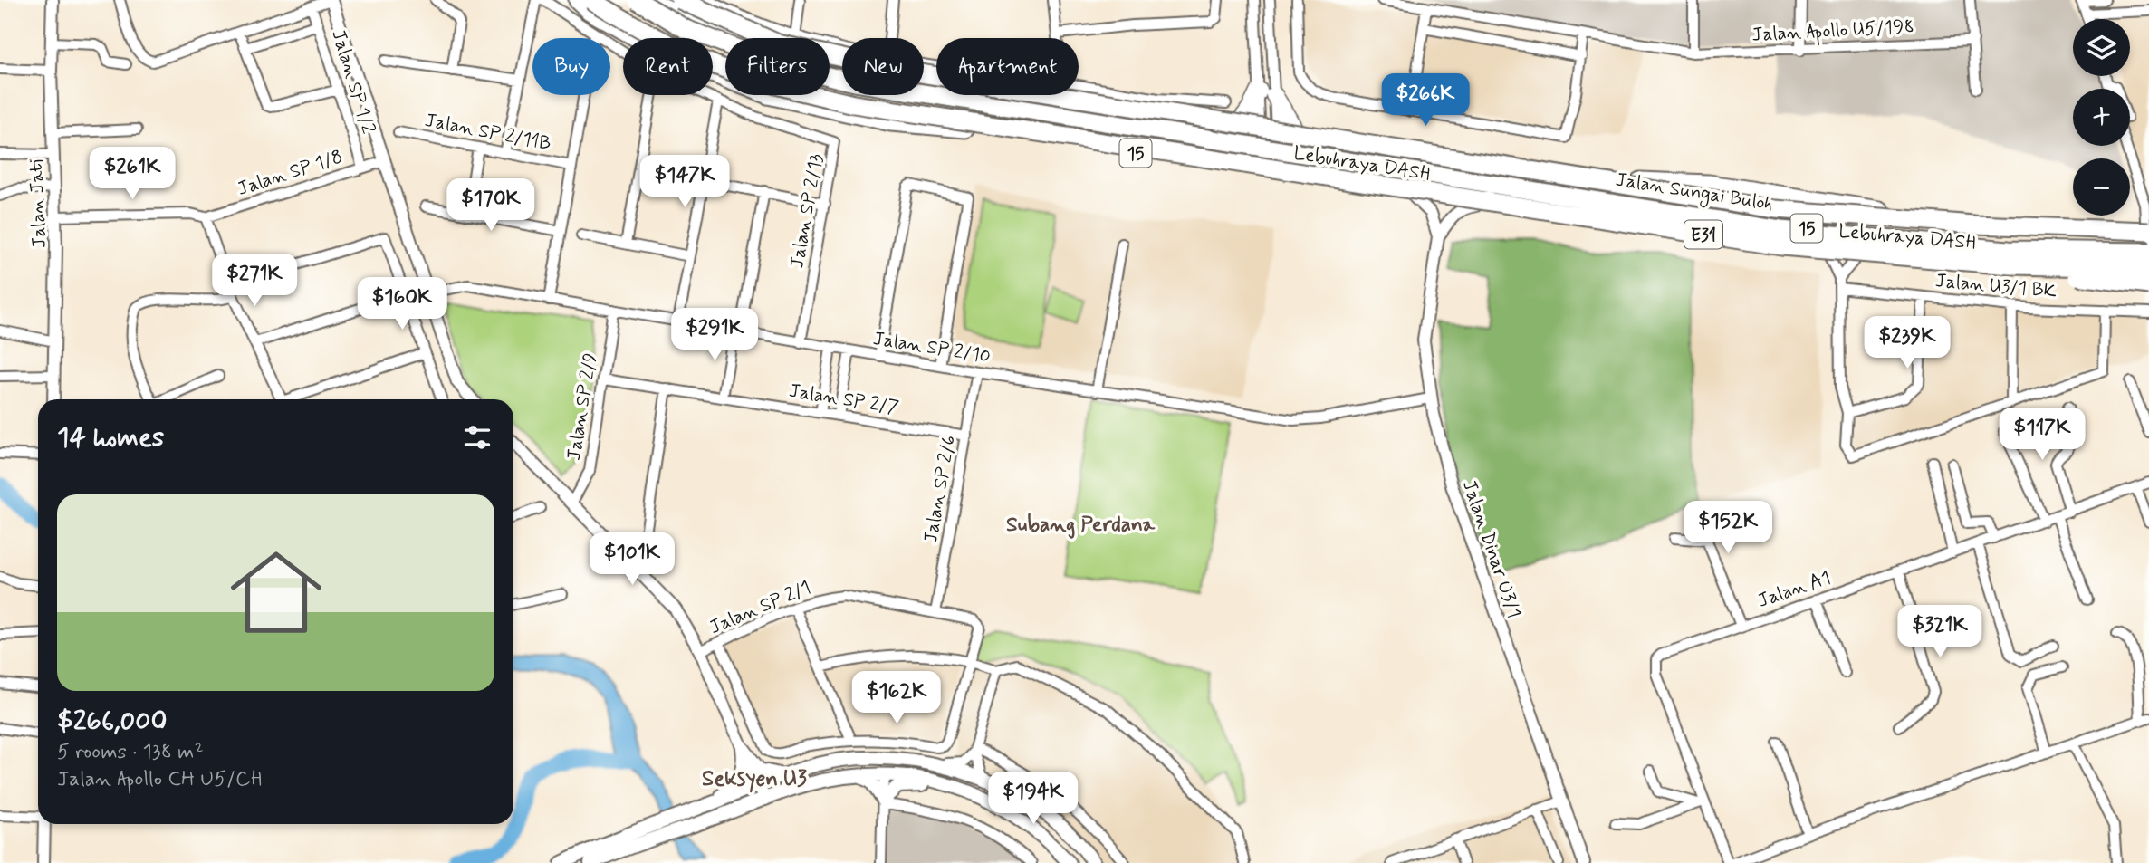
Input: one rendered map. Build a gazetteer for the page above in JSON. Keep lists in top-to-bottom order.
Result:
{
  "streets": {
    "highway": [
      "15",
      "Lebuhraya DASH",
      "Jalan Sungai Buloh",
      "E31"
    ],
    "street": [
      "Jalan Apollo U5/198",
      "Jalan SP 1/2",
      "Jalan SP 2/11B",
      "Jalan SP 1/8",
      "Jalan Jati",
      "Jalan SP 2/13",
      "Jalan U3/1 BK",
      "Jalan SP 2/10",
      "Jalan SP 2/7",
      "Jalan SP 2/9",
      "Jalan SP 2/6",
      "Jalan Dinar U3/1",
      "Jalan A1",
      "Jalan SP 2/1"
    ]
  },
  "crossings": [
    ["Jalan SP 1/2", "Jalan SP 1/8"],
    ["15", "Lebuhraya DASH"],
    ["Lebuhraya DASH", "Jalan Sungai Buloh"],
    ["Jalan SP 1/8", "Jalan Jati"],
    ["Jalan SP 2/13", "Jalan SP 2/10"],
    ["Jalan SP 2/10", "Jalan SP 2/9"],
    ["Jalan SP 2/10", "Jalan SP 2/6"],
    ["Jalan SP 2/10", "Jalan Dinar U3/1"],
    ["Jalan SP 2/7", "Jalan SP 2/9"],
    ["Jalan SP 2/7", "Jalan SP 2/6"],
    ["Jalan SP 2/6", "Jalan SP 2/1"]
  ],
  "districts": ["Subang Perdana", "Seksyen U3"],
  "page": {
    "map_buttons": ["+", "−"],
    "chip": [
      "Buy",
      "Rent",
      "Filters",
      "New",
      "Apartment"
    ],
    "price": [
      "$266K",
      "$261K",
      "$147K",
      "$170K",
      "$271K",
      "$160K",
      "$291K",
      "$239K",
      "$117K",
      "$152K",
      "$101K",
      "$321K",
      "$162K",
      "$194K"
    ],
    "heading": "14 homes",
    "list": [
      {
        "name": "$266,000",
        "note": "5 rooms · 138 m² · Jalan Apollo CH U5/CH"
      }
    ]
  }
}
